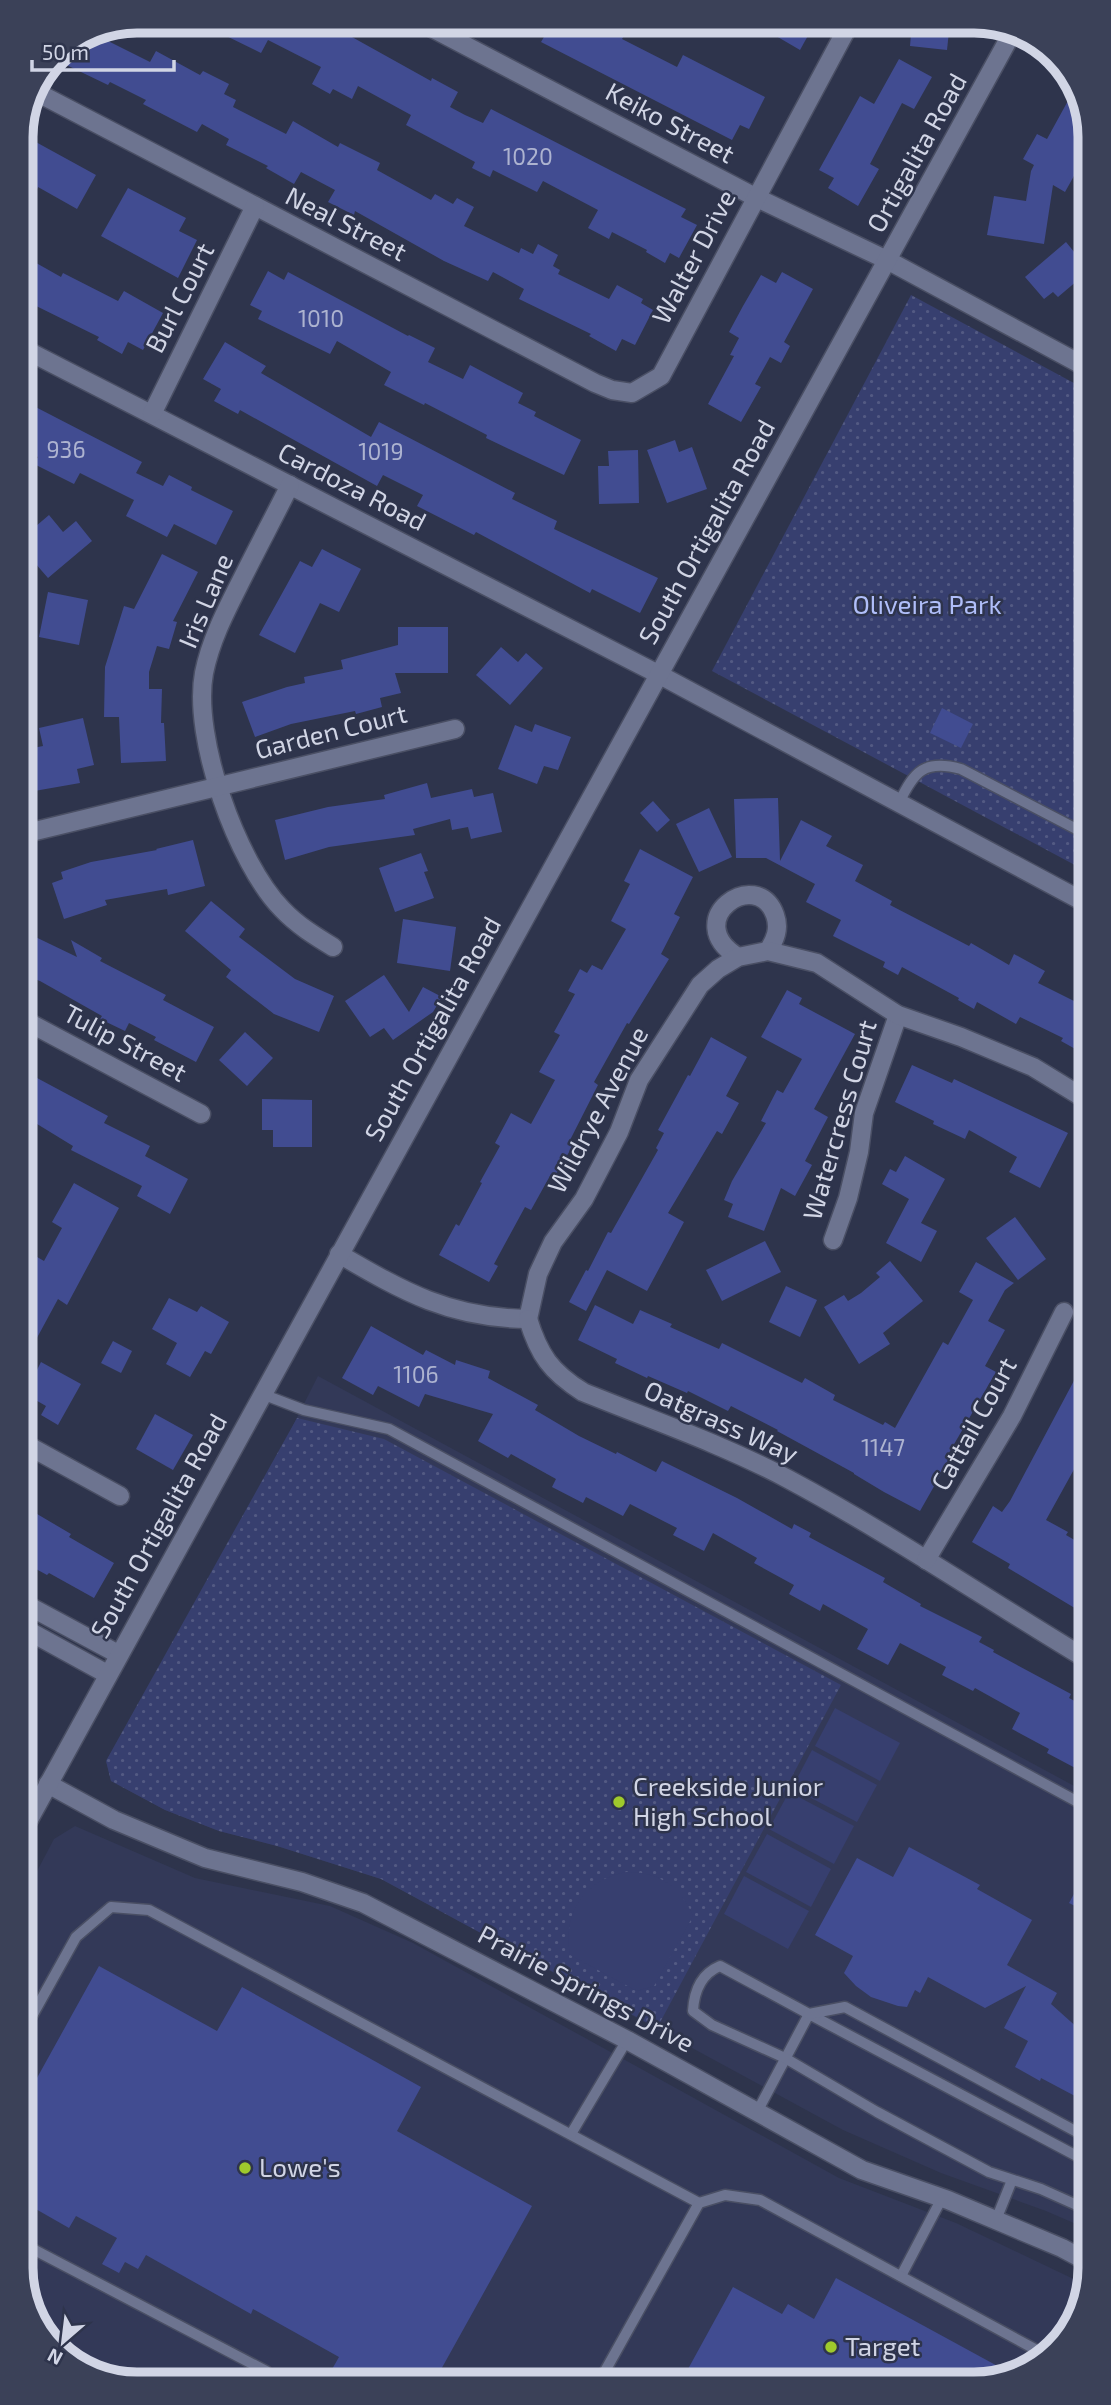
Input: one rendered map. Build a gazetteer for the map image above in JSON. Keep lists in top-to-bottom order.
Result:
{
  "streets": {
    "street": [
      "Keiko Street",
      "Ortigalita Road",
      "Neal Street",
      "Walter Drive",
      "Burl Court",
      "Cardoza Road",
      "South Ortigalita Road",
      "Iris Lane",
      "Garden Court",
      "Tulip Street",
      "Wildrye Avenue",
      "Watercress Court",
      "Oatgrass Way",
      "Cattail Court",
      "Prairie Springs Drive"
    ]
  },
  "crossings": [
    ["Keiko Street", "Ortigalita Road"],
    ["Keiko Street", "Walter Drive"],
    ["Keiko Street", "South Ortigalita Road"],
    ["Ortigalita Road", "South Ortigalita Road"],
    ["Neal Street", "Walter Drive"],
    ["Neal Street", "Burl Court"],
    ["Burl Court", "Cardoza Road"],
    ["Cardoza Road", "South Ortigalita Road"],
    ["Cardoza Road", "Iris Lane"],
    ["South Ortigalita Road", "Prairie Springs Drive"],
    ["Iris Lane", "Garden Court"],
    ["Wildrye Avenue", "Watercress Court"],
    ["Wildrye Avenue", "Oatgrass Way"],
    ["Oatgrass Way", "Cattail Court"]
  ],
  "parks": ["Oliveira Park"],
  "places": ["Creekside Junior High School", "Lowe's", "Target"],
  "house_numbers": [
    "1020",
    "1010",
    "936",
    "1019",
    "1106",
    "1147"
  ],
  "scale_bar": "50 m",
  "north": "bottom left"
}
